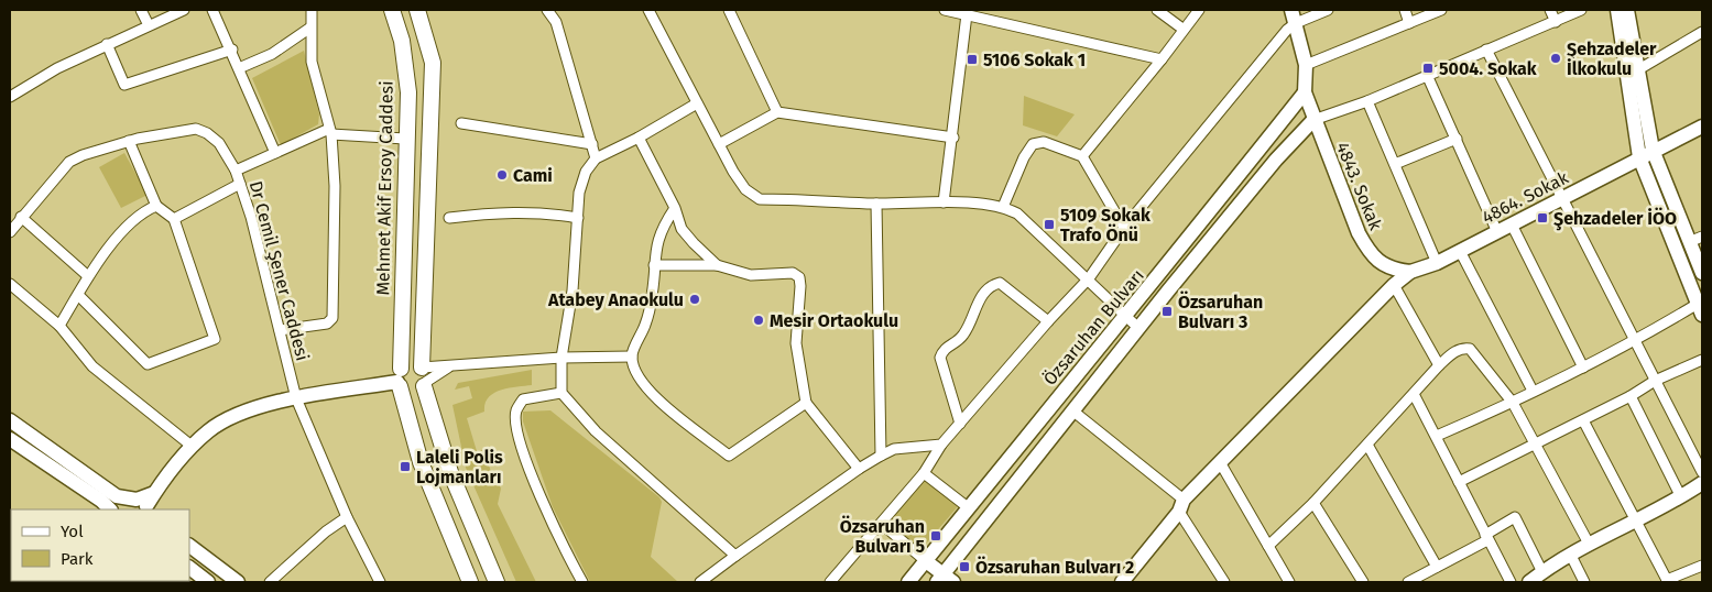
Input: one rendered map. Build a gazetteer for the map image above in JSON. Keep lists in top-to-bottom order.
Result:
{
  "streets": {
    "main road": ["Mehmet Akif Ersoy Caddesi"],
    "street": [
      "4843. Sokak",
      "4864. Sokak",
      "Dr Cemil Şener Caddesi",
      "Özsaruhan Bulvarı"
    ]
  },
  "crossings": [
    ["4843. Sokak", "4864. Sokak"],
    ["4843. Sokak", "Özsaruhan Bulvarı"]
  ],
  "places": {
    "other": [
      "Şehzadeler İlkokulu",
      "Cami",
      "Atabey Anaokulu",
      "Mesir Ortaokulu"
    ],
    "transit": [
      "5106 Sokak 1",
      "5004. Sokak",
      "Şehzadeler İÖO",
      "5109 Sokak Trafo Önü",
      "Özsaruhan Bulvarı 3",
      "Laleli Polis Lojmanları",
      "Özsaruhan Bulvarı 5",
      "Özsaruhan Bulvarı 2"
    ]
  },
  "legend": ["Yol", "Park"]
}
